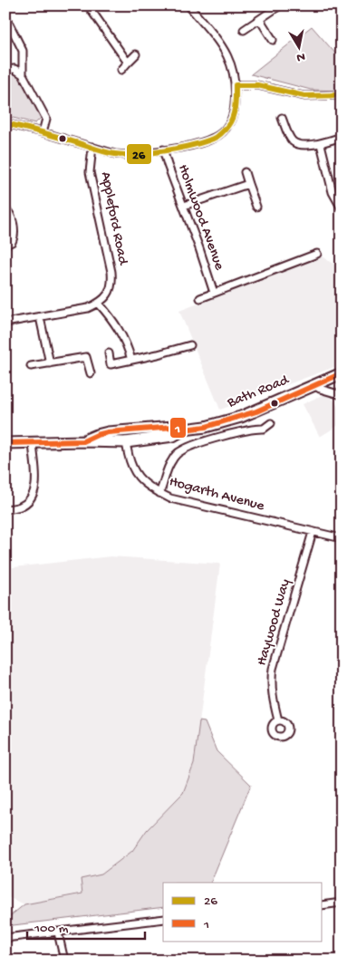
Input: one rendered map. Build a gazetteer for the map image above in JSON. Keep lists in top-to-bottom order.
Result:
{
  "streets": {
    "main road": ["Bath Road"],
    "street": [
      "Holmwood Avenue",
      "Appleford Road",
      "Hogarth Avenue",
      "Haywood Way"
    ]
  },
  "crossings": [
    ["Bath Road", "Hogarth Avenue"],
    ["Hogarth Avenue", "Haywood Way"]
  ],
  "lines": ["transit line 26", "transit line 1"],
  "legend": ["26", "1"],
  "scale_bar": "100 m",
  "north": "bottom"
}
